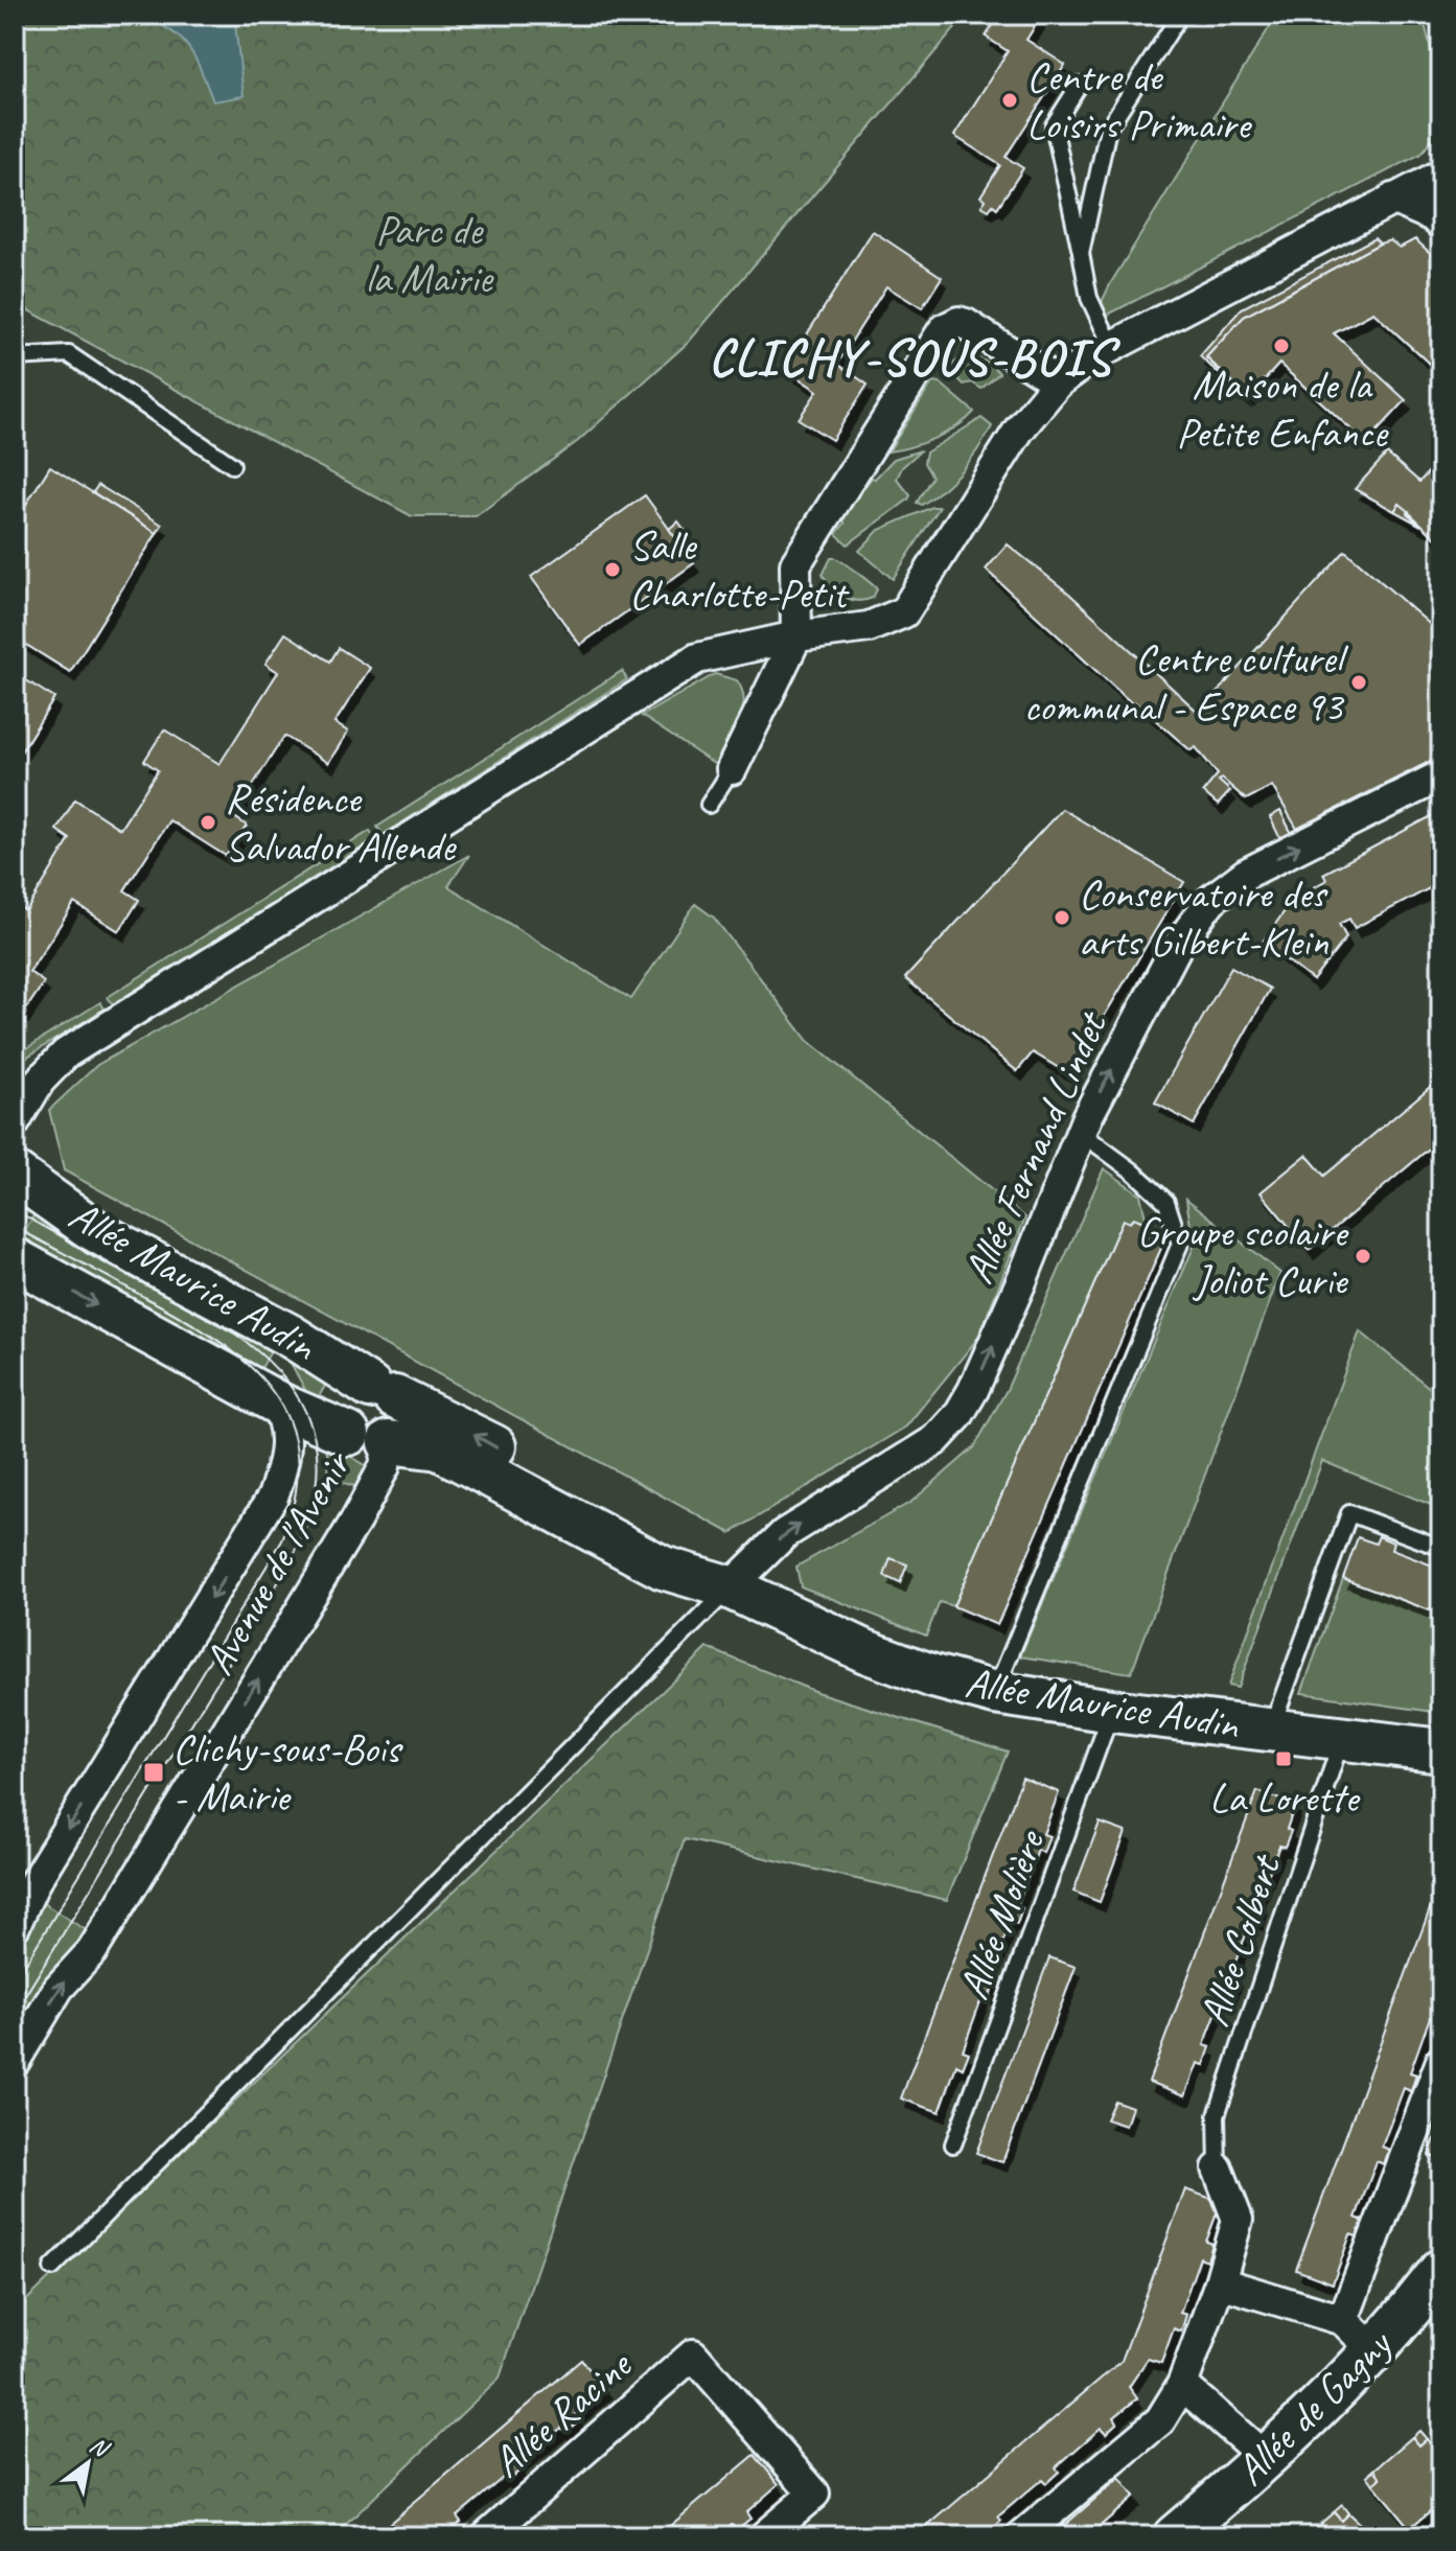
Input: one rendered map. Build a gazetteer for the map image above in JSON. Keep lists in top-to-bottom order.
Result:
{
  "streets": {
    "street": [
      "Allée Fernand Lindet",
      "Allée Maurice Audin",
      "Avenue de l'Avenir",
      "Allée de Gagny",
      "Allée Racine"
    ],
    "lane": ["Allée Molière", "Allée Colbert"]
  },
  "crossings": [
    ["Allée Fernand Lindet", "Allée Maurice Audin"],
    ["Allée Maurice Audin", "Avenue de l'Avenir"],
    ["Allée Maurice Audin", "Allée Molière"],
    ["Allée Maurice Audin", "Allée Colbert"]
  ],
  "one_way": ["Allée Fernand Lindet"],
  "districts": ["CLICHY-SOUS-BOIS"],
  "parks": ["Parc de la Mairie"],
  "places": {
    "other": [
      "Centre de Loisirs Primaire",
      "Maison de la Petite Enfance",
      "Salle Charlotte-Petit",
      "Centre culturel communal - Espace 93",
      "Résidence Salvador Allende",
      "Conservatoire des arts Gilbert-Klein",
      "Groupe scolaire Joliot Curie"
    ],
    "transit": ["La Lorette", "Clichy-sous-Bois - Mairie"]
  },
  "north": "top right"
}
